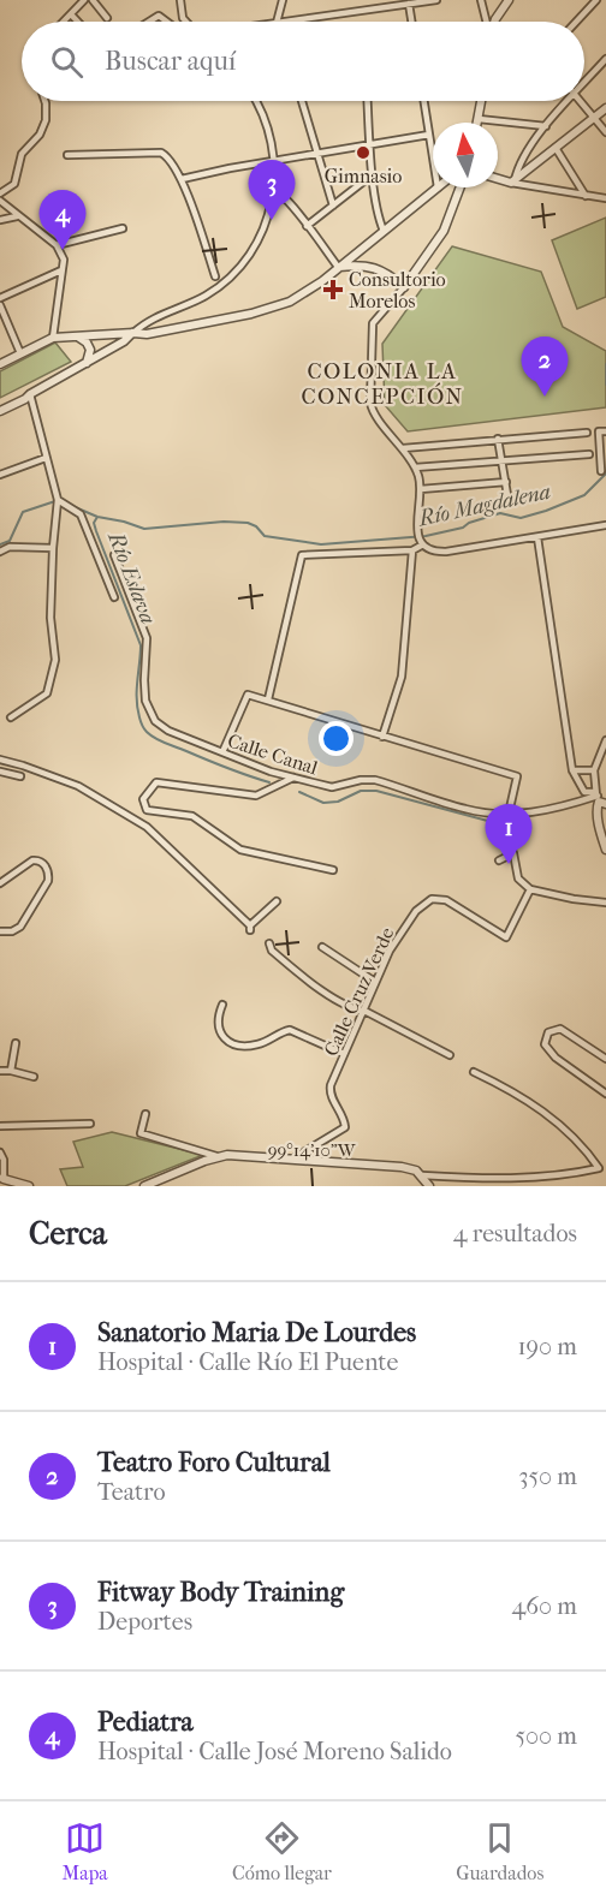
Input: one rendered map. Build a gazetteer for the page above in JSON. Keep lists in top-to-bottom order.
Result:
{
  "streets": {
    "street": ["Calle Canal", "Calle Cruz Verde"]
  },
  "districts": ["COLONIA LA CONCEPCIÓN"],
  "water": ["Río Magdalena", "Río Eslava"],
  "places": {
    "other": ["Gimnasio"],
    "health": ["Consultorio Morelos"]
  },
  "north": "top",
  "page": {
    "search": "Buscar aquí",
    "pins": [
      "3",
      "4",
      "2",
      "1"
    ],
    "heading": ["Cerca", "4 resultados"],
    "list": [
      {
        "mark": "1",
        "name": "Sanatorio Maria De Lourdes",
        "note": "Hospital · Calle Río El Puente",
        "value": "190 m"
      },
      {
        "mark": "2",
        "name": "Teatro Foro Cultural",
        "note": "Teatro",
        "value": "350 m"
      },
      {
        "mark": "3",
        "name": "Fitway Body Training",
        "note": "Deportes",
        "value": "460 m"
      },
      {
        "mark": "4",
        "name": "Pediatra",
        "note": "Hospital · Calle José Moreno Salido",
        "value": "500 m"
      }
    ],
    "nav": ["Mapa", "Cómo llegar", "Guardados"]
  },
  "coordinates": ["99°14'10\"W"]
}
